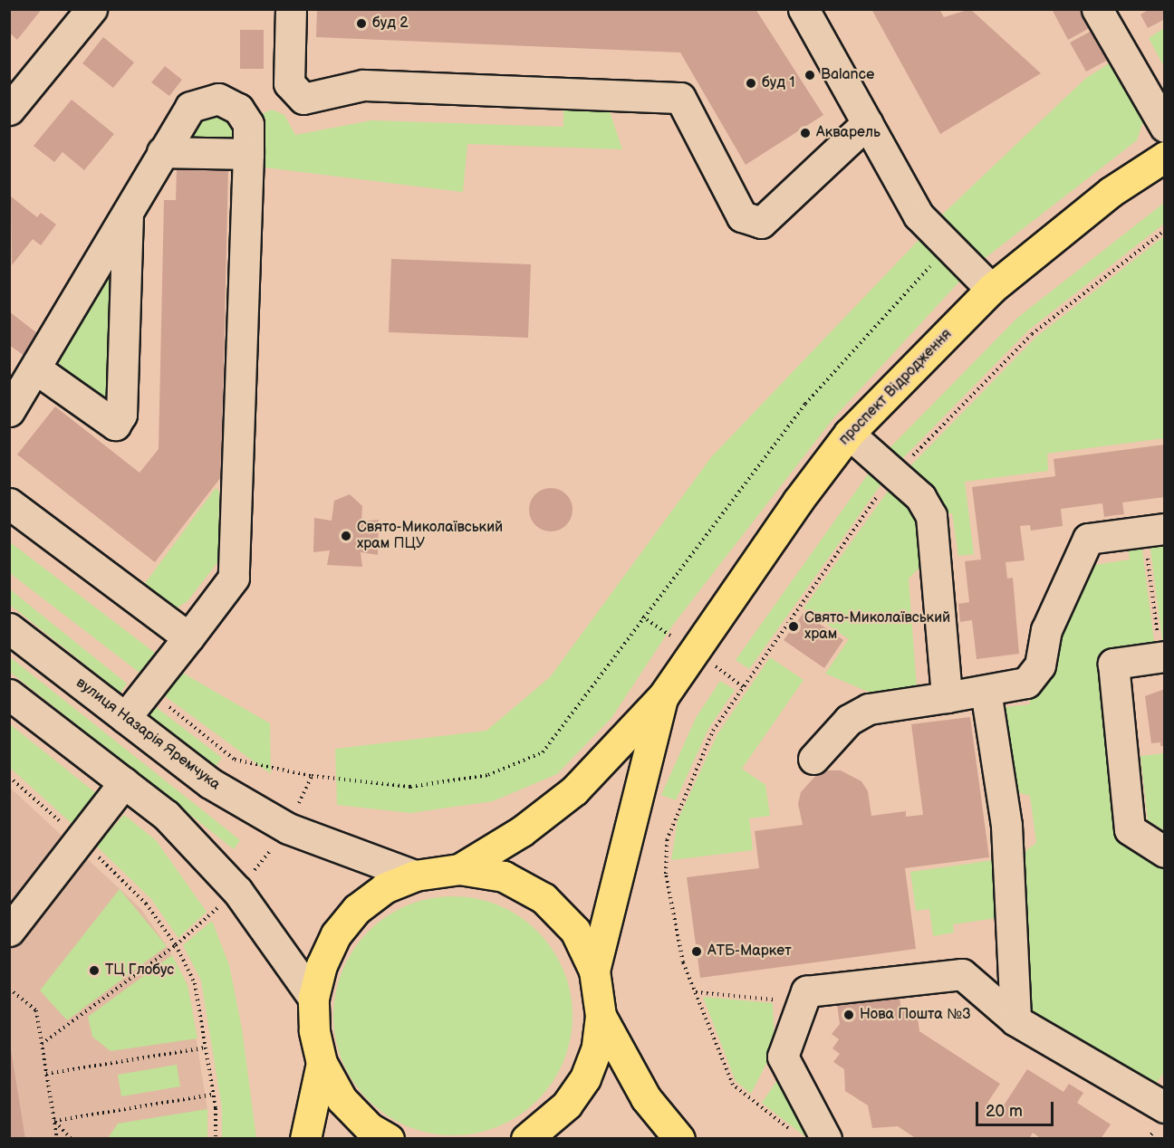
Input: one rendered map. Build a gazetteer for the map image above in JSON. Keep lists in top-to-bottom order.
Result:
{
  "streets": {
    "main road": ["проспект Відродження"],
    "street": ["вулиця Назарія Яремчука"]
  },
  "places": [
    "буд 2",
    "Balance",
    "буд 1",
    "Акварель",
    "Свято-Миколаївський храм ПЦУ",
    "Свято-Миколаївський храм",
    "АТБ-Маркет",
    "ТЦ Глобус",
    "Нова Пошта №3"
  ],
  "scale_bar": "20 m"
}
